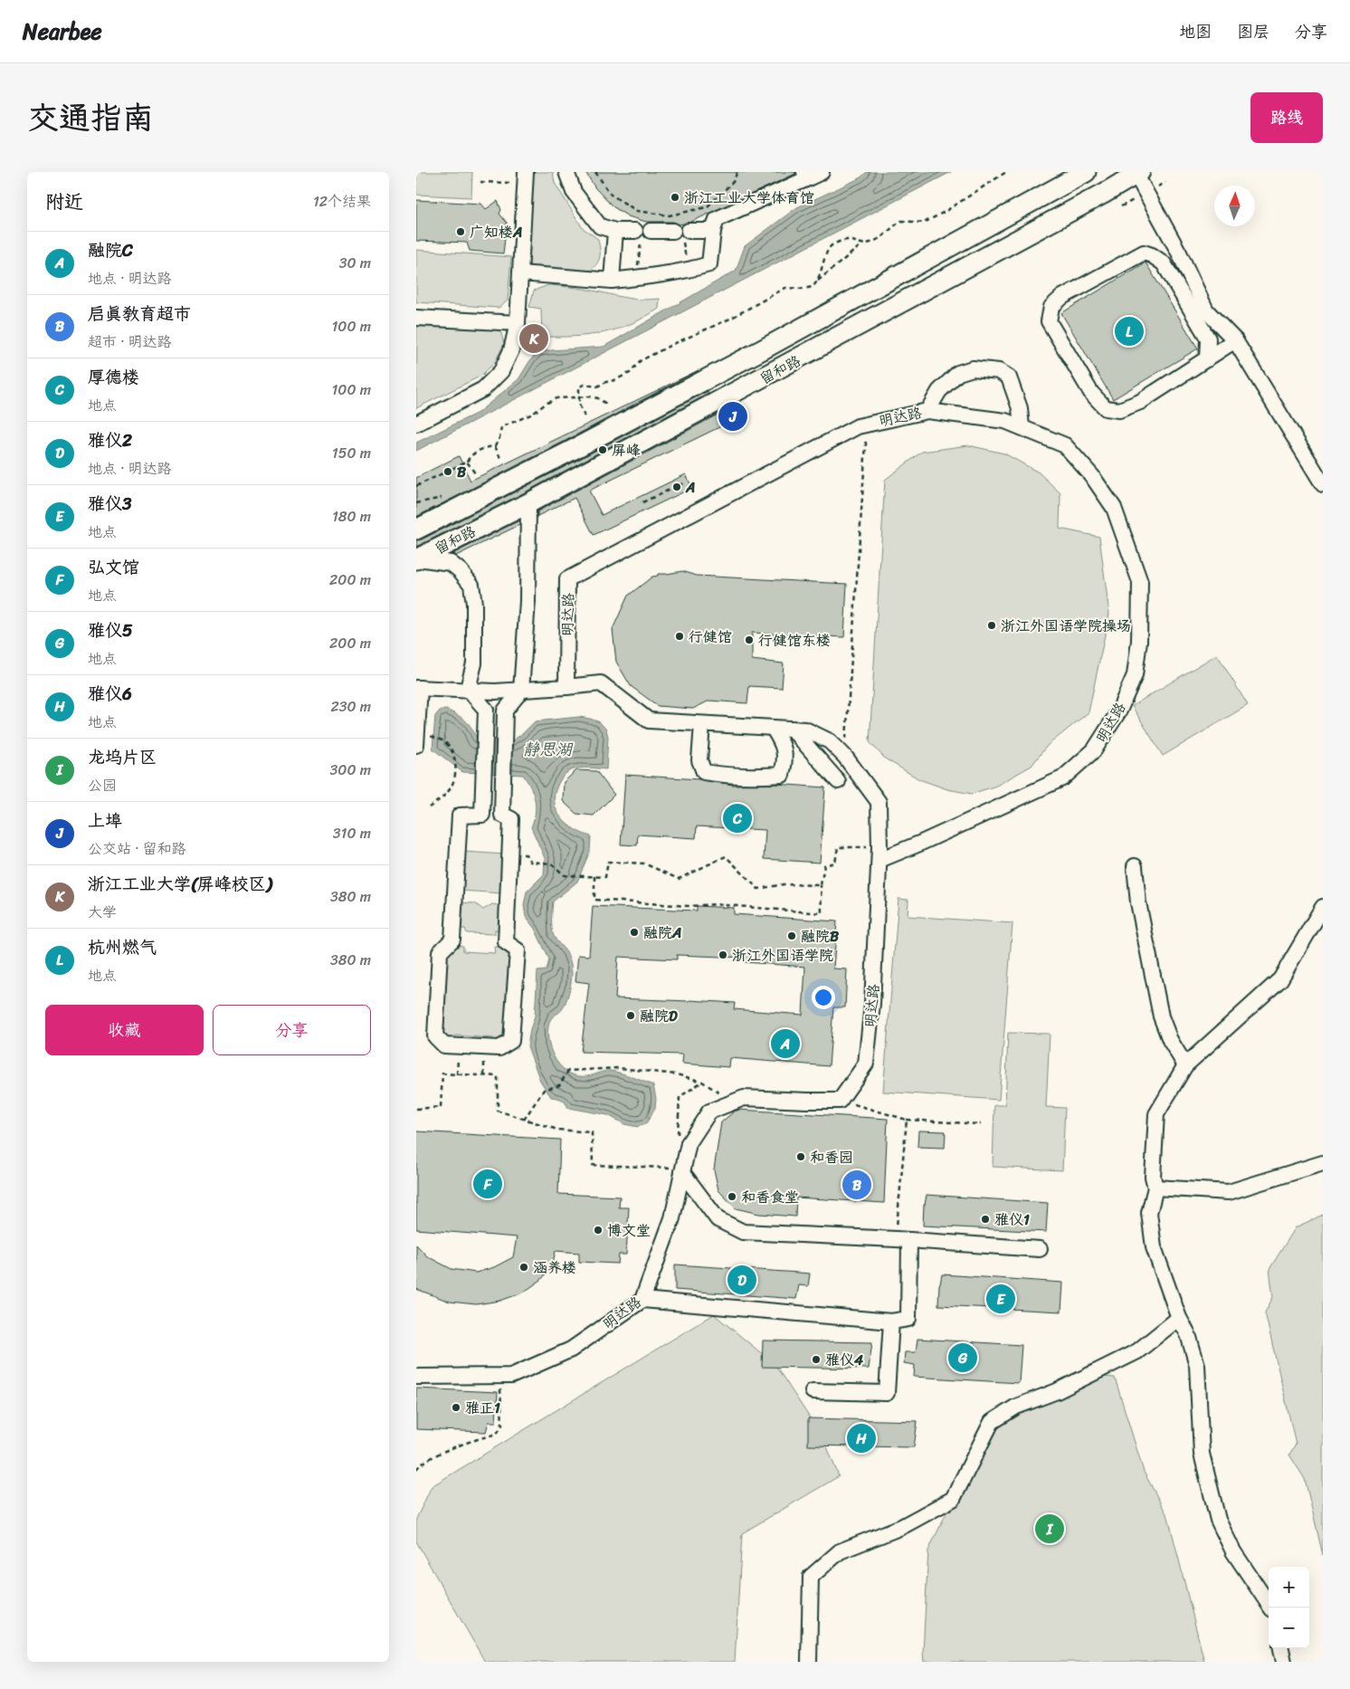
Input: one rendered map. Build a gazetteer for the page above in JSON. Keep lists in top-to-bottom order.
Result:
{
  "streets": {
    "main road": ["留和路"],
    "street": ["明达路"]
  },
  "water": ["静思湖"],
  "places": [
    "浙江工业大学体育馆",
    "广知楼A",
    "屏峰",
    "B",
    "A",
    "浙江外国语学院操场",
    "行健馆",
    "行健馆东楼",
    "融院A",
    "融院B",
    "浙江外国语学院",
    "融院D",
    "和香园",
    "和香食堂",
    "雅仪1",
    "博文堂",
    "涵养楼",
    "雅仪4",
    "雅正1"
  ],
  "north": "top",
  "page": {
    "header": "Nearbee",
    "nav": ["地图", "图层", "分享"],
    "title": "交通指南",
    "buttons": [
      "路线",
      ["收藏", "分享"]
    ],
    "heading": ["附近", "12个结果"],
    "list": [
      {
        "mark": "A",
        "name": "融院C",
        "note": "地点 · 明达路",
        "value": "30 m"
      },
      {
        "mark": "B",
        "name": "启真教育超市",
        "note": "超市 · 明达路",
        "value": "100 m"
      },
      {
        "mark": "C",
        "name": "厚德楼",
        "note": "地点",
        "value": "100 m"
      },
      {
        "mark": "D",
        "name": "雅仪2",
        "note": "地点 · 明达路",
        "value": "150 m"
      },
      {
        "mark": "E",
        "name": "雅仪3",
        "note": "地点",
        "value": "180 m"
      },
      {
        "mark": "F",
        "name": "弘文馆",
        "note": "地点",
        "value": "200 m"
      },
      {
        "mark": "G",
        "name": "雅仪5",
        "note": "地点",
        "value": "200 m"
      },
      {
        "mark": "H",
        "name": "雅仪6",
        "note": "地点",
        "value": "230 m"
      },
      {
        "mark": "I",
        "name": "龙坞片区",
        "note": "公园",
        "value": "300 m"
      },
      {
        "mark": "J",
        "name": "上埠",
        "note": "公交站 · 留和路",
        "value": "310 m"
      },
      {
        "mark": "K",
        "name": "浙江工业大学(屏峰校区)",
        "note": "大学",
        "value": "380 m"
      },
      {
        "mark": "L",
        "name": "杭州燃气",
        "note": "地点",
        "value": "380 m"
      }
    ],
    "pins": [
      "L",
      "K",
      "J",
      "C",
      "A",
      "F",
      "B",
      "D",
      "E",
      "G",
      "H",
      "I"
    ],
    "map_buttons": ["+", "−"]
  }
}
